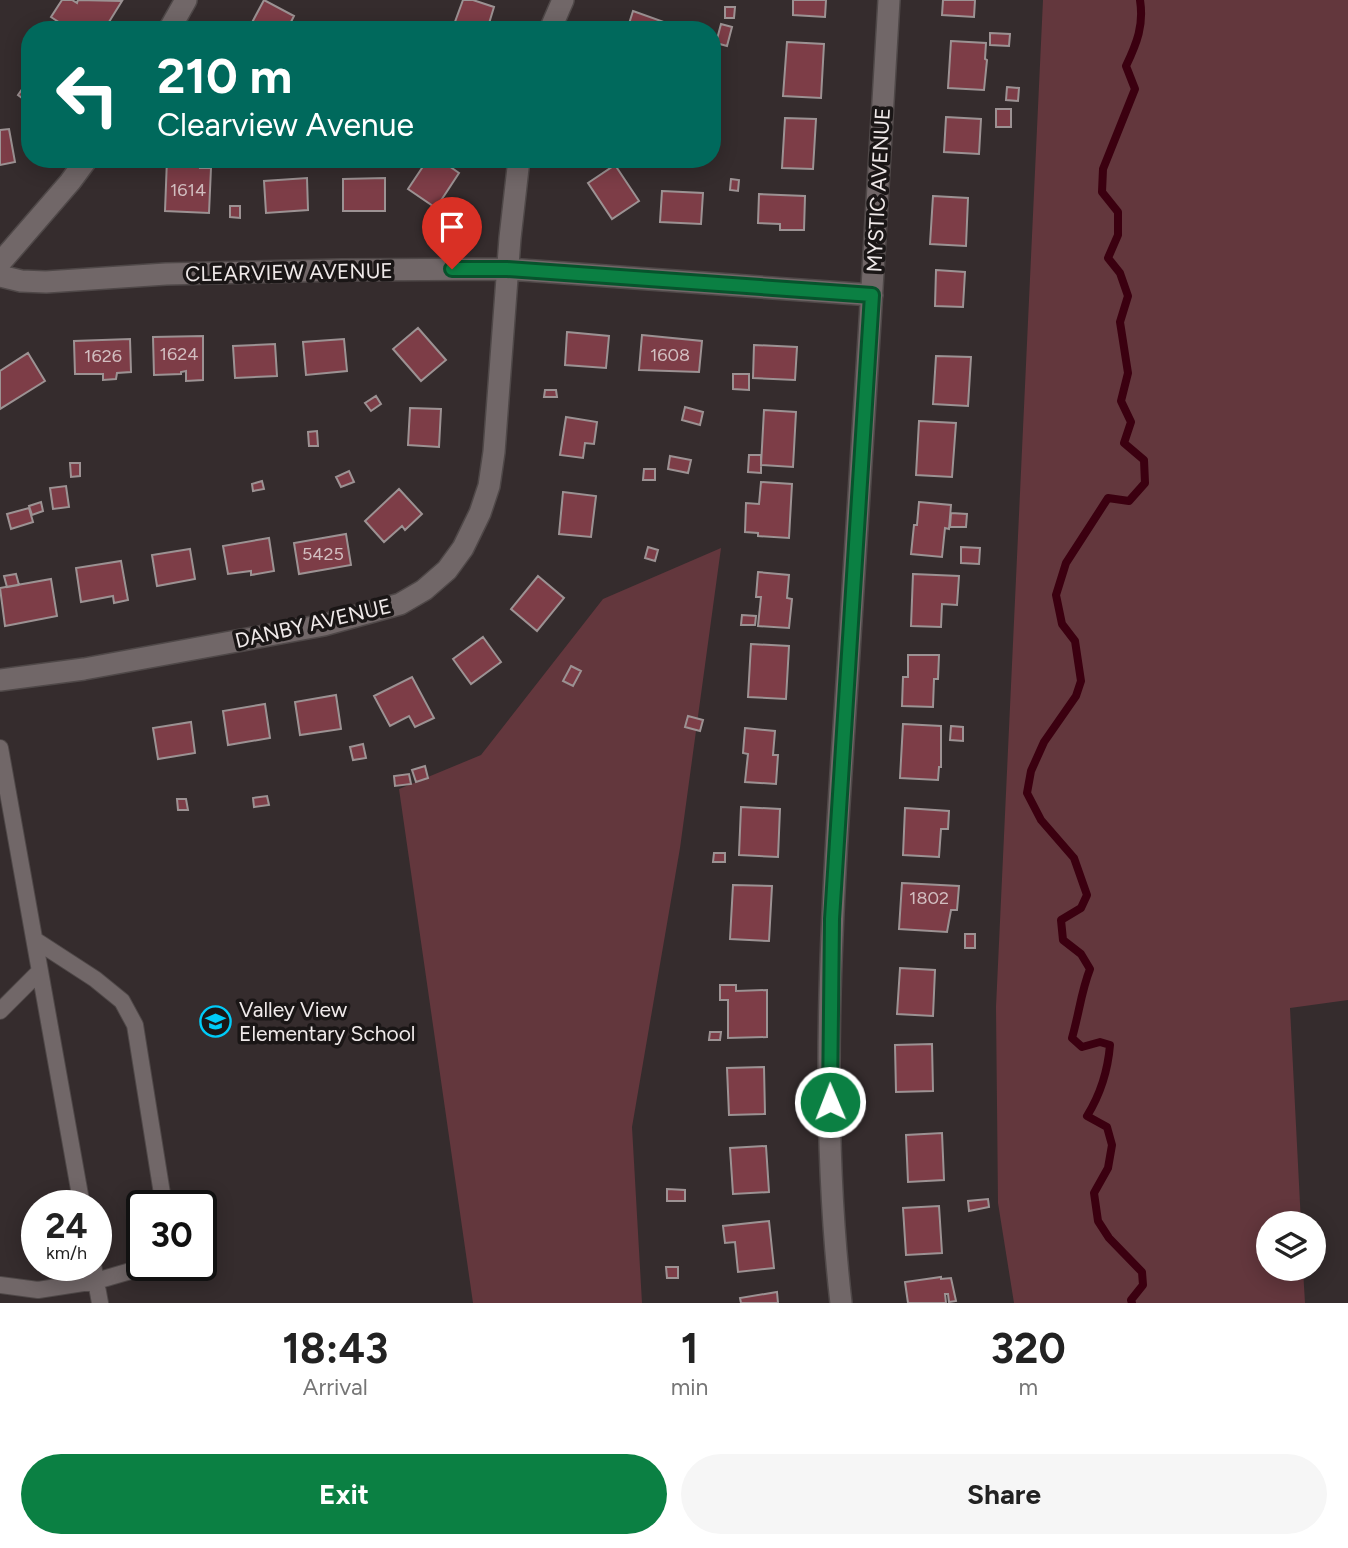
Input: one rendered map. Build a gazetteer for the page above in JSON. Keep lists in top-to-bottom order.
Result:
{
  "streets": {
    "street": ["MYSTIC AVENUE", "CLEARVIEW AVENUE", "DANBY AVENUE"]
  },
  "crossings": [
    ["MYSTIC AVENUE", "CLEARVIEW AVENUE"],
    ["CLEARVIEW AVENUE", "DANBY AVENUE"]
  ],
  "places": {
    "school or university": ["Valley View Elementary School"]
  },
  "house_numbers": [
    "1614",
    "1624",
    "1608",
    "1626",
    "5425",
    "1802"
  ],
  "page": {
    "turn": ["210 m", "Clearview Avenue"],
    "speed": "24 km/h",
    "limit": "30",
    "eta": [
      "18:43",
      "Arrival",
      "1",
      "min",
      "320",
      "m"
    ],
    "buttons": ["Exit", "Share"]
  }
}
